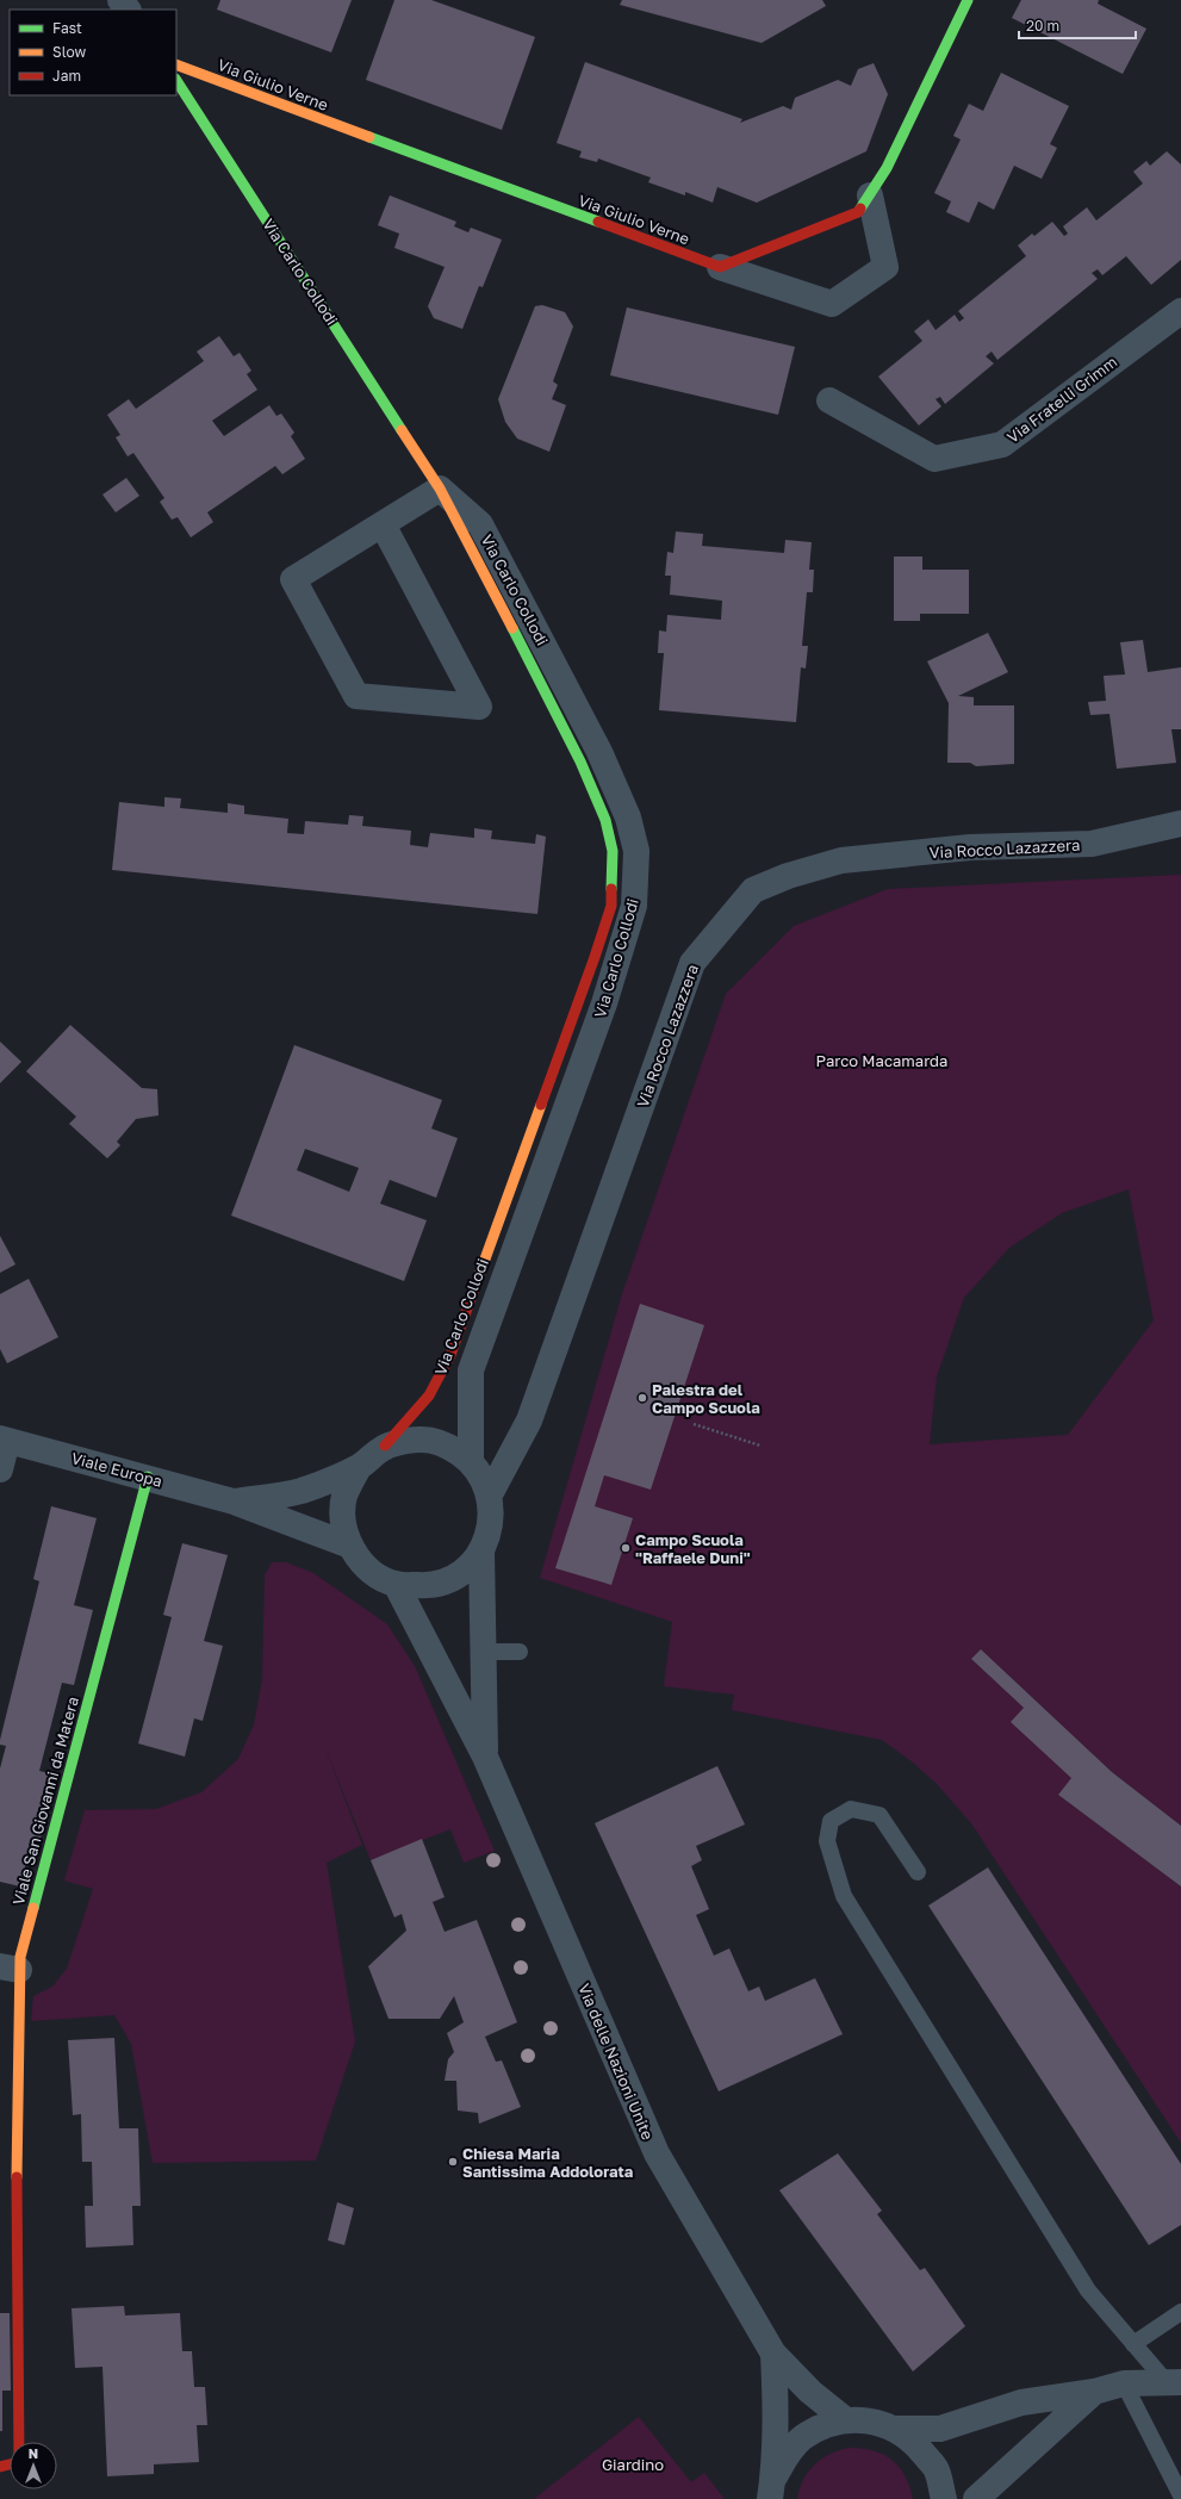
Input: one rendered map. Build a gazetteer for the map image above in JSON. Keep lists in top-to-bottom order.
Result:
{
  "streets": {
    "street": [
      "Via Giulio Verne",
      "Via Carlo Collodi",
      "Via Fratelli Grimm",
      "Via Rocco Lazazzera",
      "Viale Europa",
      "Viale San Giovanni da Matera",
      "Via delle Nazioni Unite"
    ]
  },
  "crossings": [
    ["Via Carlo Collodi", "Via Rocco Lazazzera"],
    ["Via Carlo Collodi", "Viale Europa"],
    ["Via Carlo Collodi", "Via delle Nazioni Unite"],
    ["Via Rocco Lazazzera", "Viale Europa"],
    ["Via Rocco Lazazzera", "Via delle Nazioni Unite"],
    ["Viale Europa", "Viale San Giovanni da Matera"],
    ["Viale Europa", "Via delle Nazioni Unite"]
  ],
  "parks": ["Parco Macamarda", "Giardino"],
  "places": ["Palestra del Campo Scuola", "Campo Scuola \"Raffaele Duni\"", "Chiesa Maria Santissima Addolorata"],
  "legend": ["Fast", "Slow", "Jam"],
  "scale_bar": "20 m",
  "north": "top"
}
